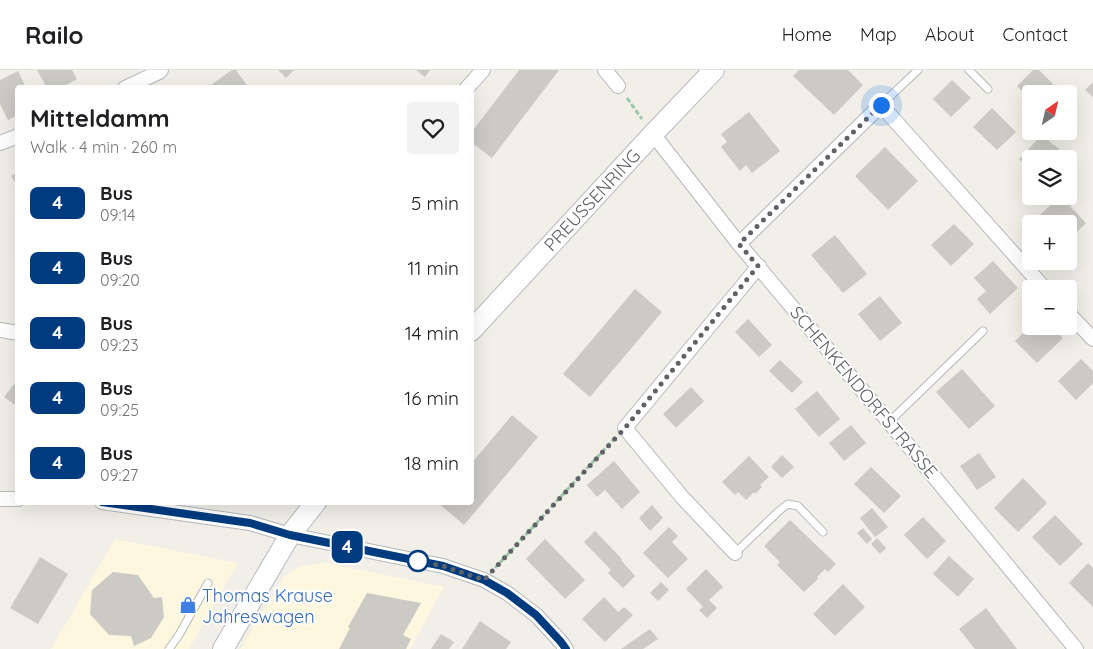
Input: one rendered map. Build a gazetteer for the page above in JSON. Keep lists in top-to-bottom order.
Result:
{
  "streets": {
    "street": ["PREUSSENRING", "SCHENKENDORFSTRASSE"]
  },
  "crossings": [
    ["PREUSSENRING", "SCHENKENDORFSTRASSE"]
  ],
  "places": {
    "shop": ["Thomas Krause Jahreswagen"]
  },
  "lines": ["bus line 4"],
  "north": "top right",
  "page": {
    "header": "Railo",
    "nav": [
      "Home",
      "Map",
      "About",
      "Contact"
    ],
    "on_map": "4",
    "map_buttons": ["+", "−"],
    "heading": ["Mitteldamm", "Walk · 4 min · 260 m"],
    "list": [
      {
        "mark": "4",
        "name": "Bus",
        "note": "09:14",
        "value": "5 min"
      },
      {
        "mark": "4",
        "name": "Bus",
        "note": "09:20",
        "value": "11 min"
      },
      {
        "mark": "4",
        "name": "Bus",
        "note": "09:23",
        "value": "14 min"
      },
      {
        "mark": "4",
        "name": "Bus",
        "note": "09:25",
        "value": "16 min"
      },
      {
        "mark": "4",
        "name": "Bus",
        "note": "09:27",
        "value": "18 min"
      }
    ]
  }
}
